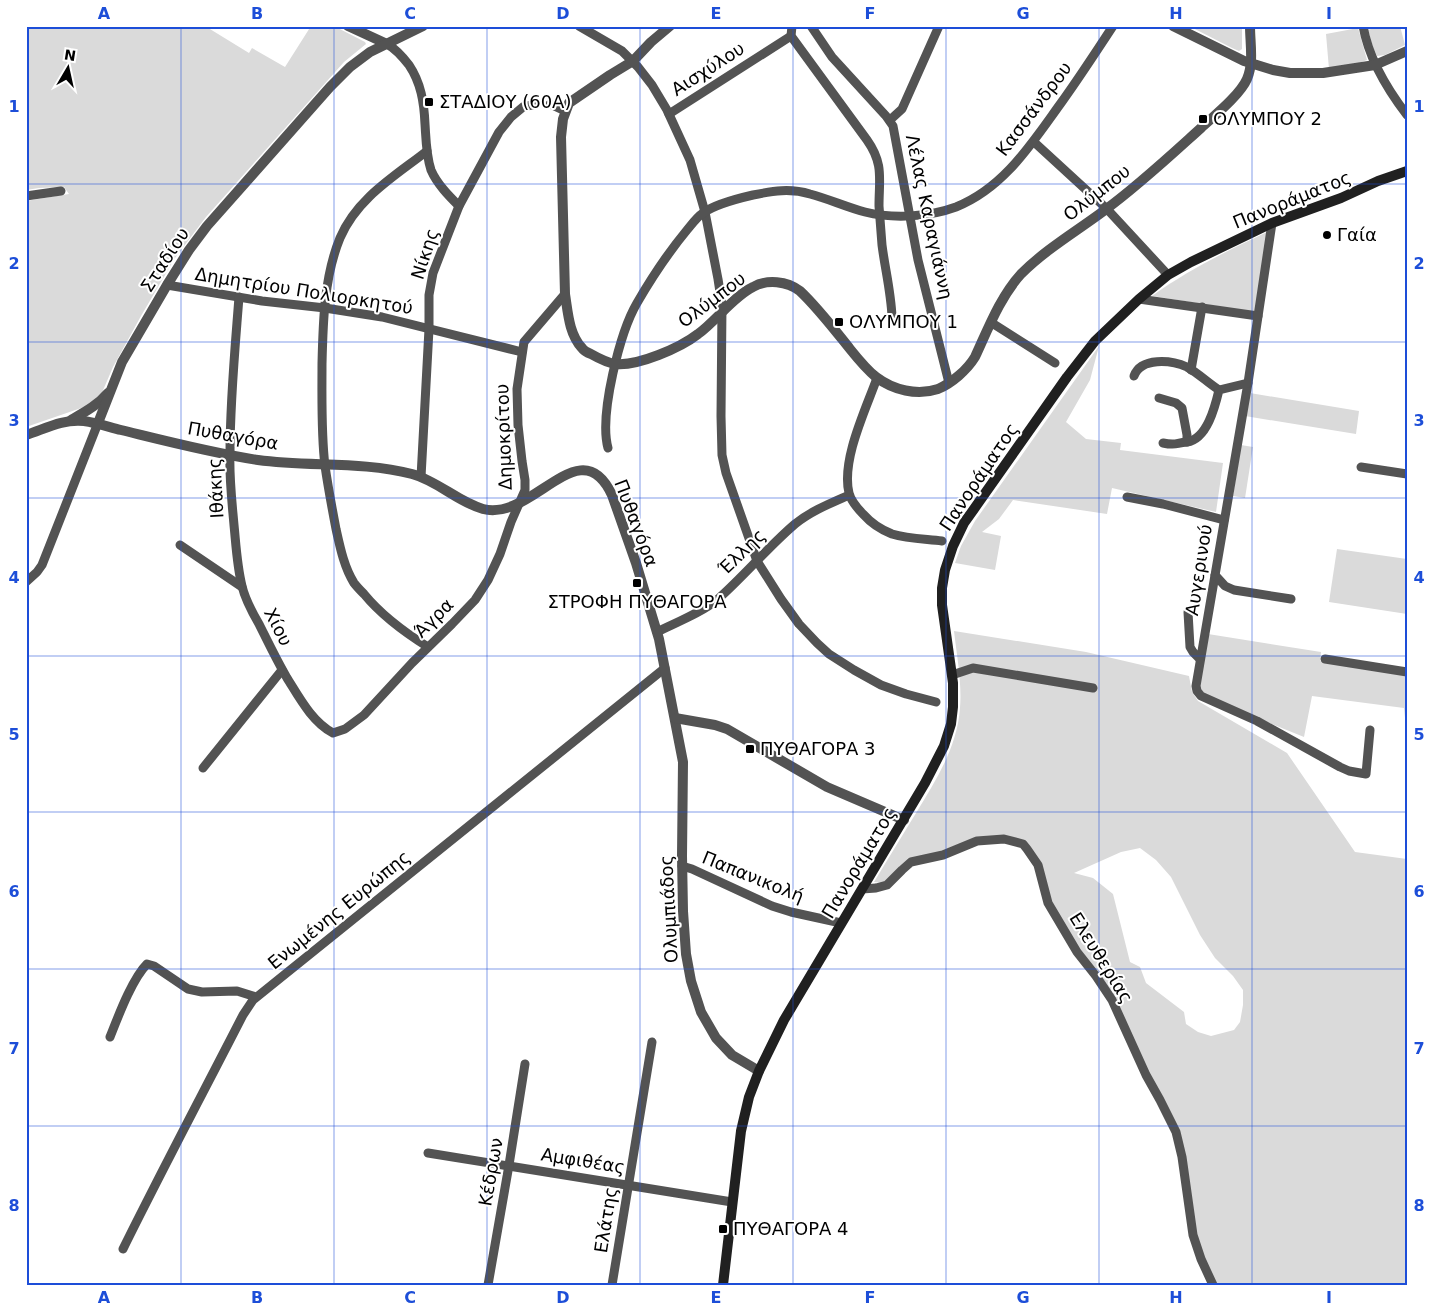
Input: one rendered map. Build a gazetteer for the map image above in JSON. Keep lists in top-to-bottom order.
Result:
{
  "streets": {
    "main road": ["Πανοράματος"],
    "street": [
      "Αισχύλου",
      "Κασσάνδρου",
      "Ολύμπου",
      "Λέλας Καραγιάννη",
      "Νίκης",
      "Σταδίου",
      "Δημητρίου Πολιορκητού",
      "Πυθαγόρα",
      "Δημοκρίτου",
      "Ιθάκης",
      "Έλλης",
      "Αυγερινού",
      "Άγρα",
      "Χίου",
      "Παπανικολή",
      "Ολυμπιάδος",
      "Ενωμένης Ευρώπης",
      "Ελευθερίας",
      "Αμφιθέας",
      "Κέδρων",
      "Ελάτης"
    ]
  },
  "crossings": [
    ["Κασσάνδρου", "Ολύμπου"],
    ["Κασσάνδρου", "Λέλας Καραγιάννη"],
    ["Ολύμπου", "Λέλας Καραγιάννη"],
    ["Ολύμπου", "Δημοκρίτου"],
    ["Πανοράματος", "Αυγερινού"],
    ["Πανοράματος", "Παπανικολή"],
    ["Πανοράματος", "Ολυμπιάδος"],
    ["Πανοράματος", "Ελευθερίας"],
    ["Πανοράματος", "Αμφιθέας"],
    ["Νίκης", "Δημητρίου Πολιορκητού"],
    ["Νίκης", "Πυθαγόρα"],
    ["Σταδίου", "Δημητρίου Πολιορκητού"],
    ["Σταδίου", "Πυθαγόρα"],
    ["Δημητρίου Πολιορκητού", "Δημοκρίτου"],
    ["Δημητρίου Πολιορκητού", "Ιθάκης"],
    ["Πυθαγόρα", "Δημοκρίτου"],
    ["Πυθαγόρα", "Ιθάκης"],
    ["Πυθαγόρα", "Έλλης"],
    ["Πυθαγόρα", "Άγρα"],
    ["Πυθαγόρα", "Ολυμπιάδος"],
    ["Πυθαγόρα", "Ενωμένης Ευρώπης"],
    ["Δημοκρίτου", "Άγρα"],
    ["Ιθάκης", "Χίου"],
    ["Άγρα", "Χίου"],
    ["Παπανικολή", "Ολυμπιάδος"],
    ["Αμφιθέας", "Κέδρων"],
    ["Αμφιθέας", "Ελάτης"]
  ],
  "places": {
    "transit": [
      "ΣΤΑΔΙΟΥ (60A)",
      "ΟΛΥΜΠΟΥ 2",
      "ΟΛΥΜΠΟΥ 1",
      "ΣΤΡΟΦΗ ΠΥΘΑΓΟΡΑ",
      "ΠΥΘΑΓΟΡΑ 3",
      "ΠΥΘΑΓΟΡΑ 4"
    ],
    "other": ["Γαία"]
  },
  "north": "top",
  "grid": {
    "columns": [
      "A",
      "B",
      "C",
      "D",
      "E",
      "F",
      "G",
      "H",
      "I"
    ],
    "rows": [
      "1",
      "2",
      "3",
      "4",
      "5",
      "6",
      "7",
      "8"
    ]
  }
}
